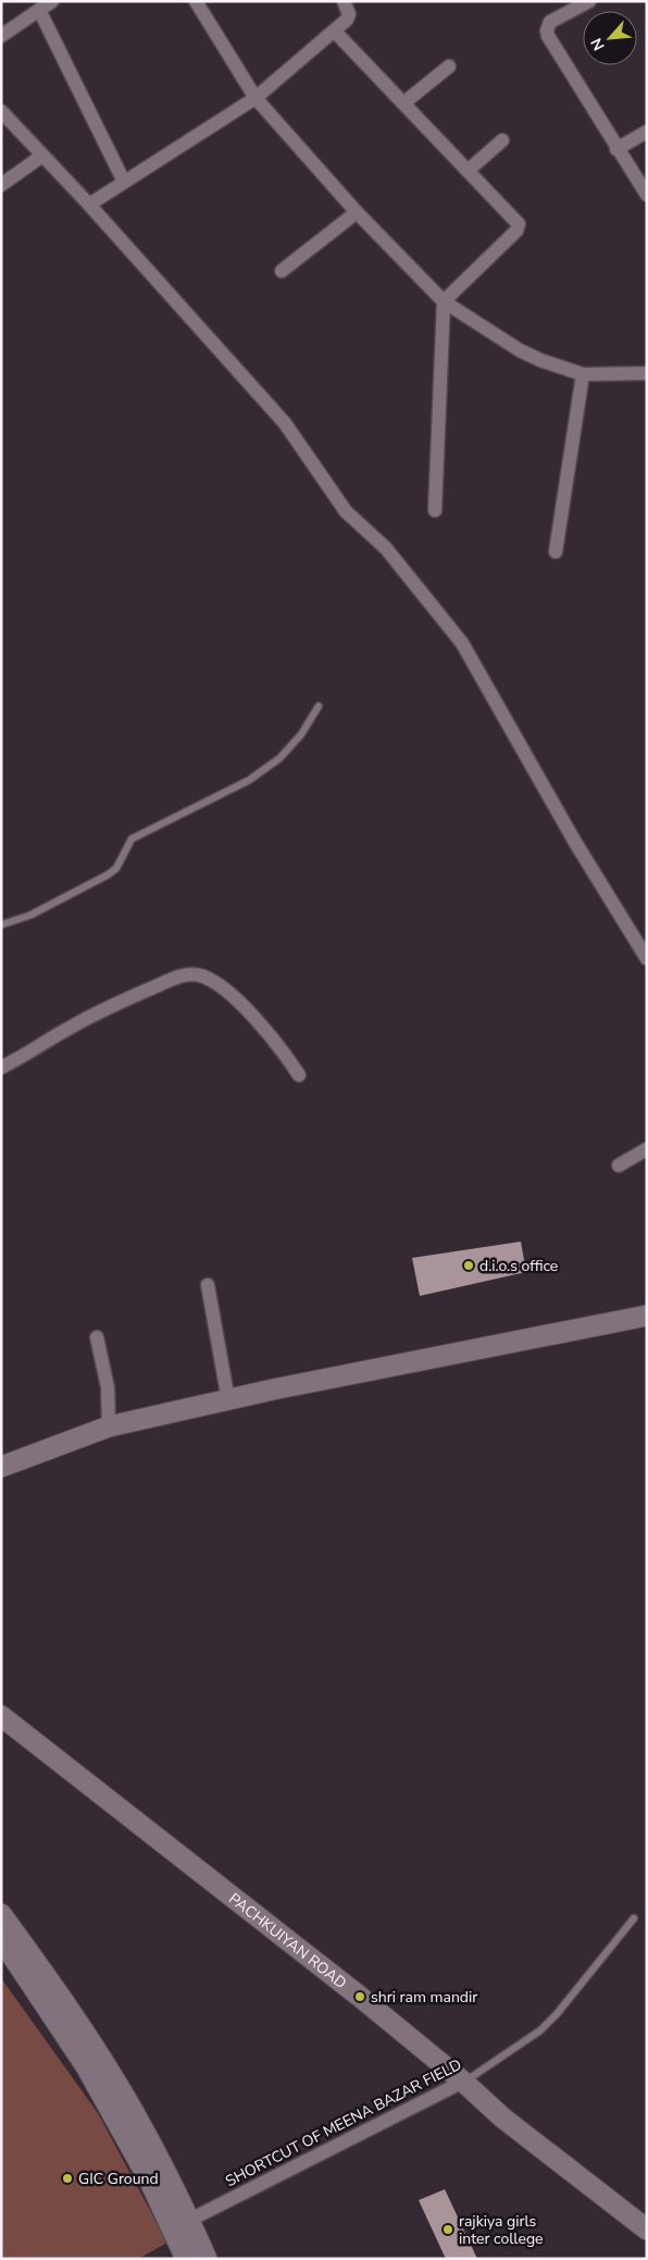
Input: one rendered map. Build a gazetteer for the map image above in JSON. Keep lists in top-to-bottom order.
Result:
{
  "streets": {
    "main road": ["PACHKUIYAN ROAD"],
    "street": ["SHORTCUT OF MEENA BAZAR FIELD"]
  },
  "crossings": [
    ["PACHKUIYAN ROAD", "SHORTCUT OF MEENA BAZAR FIELD"]
  ],
  "places": [
    "d.i.o.s office",
    "shri ram mandir",
    "GIC Ground",
    "rajkiya girls inter college"
  ],
  "north": "bottom left"
}
